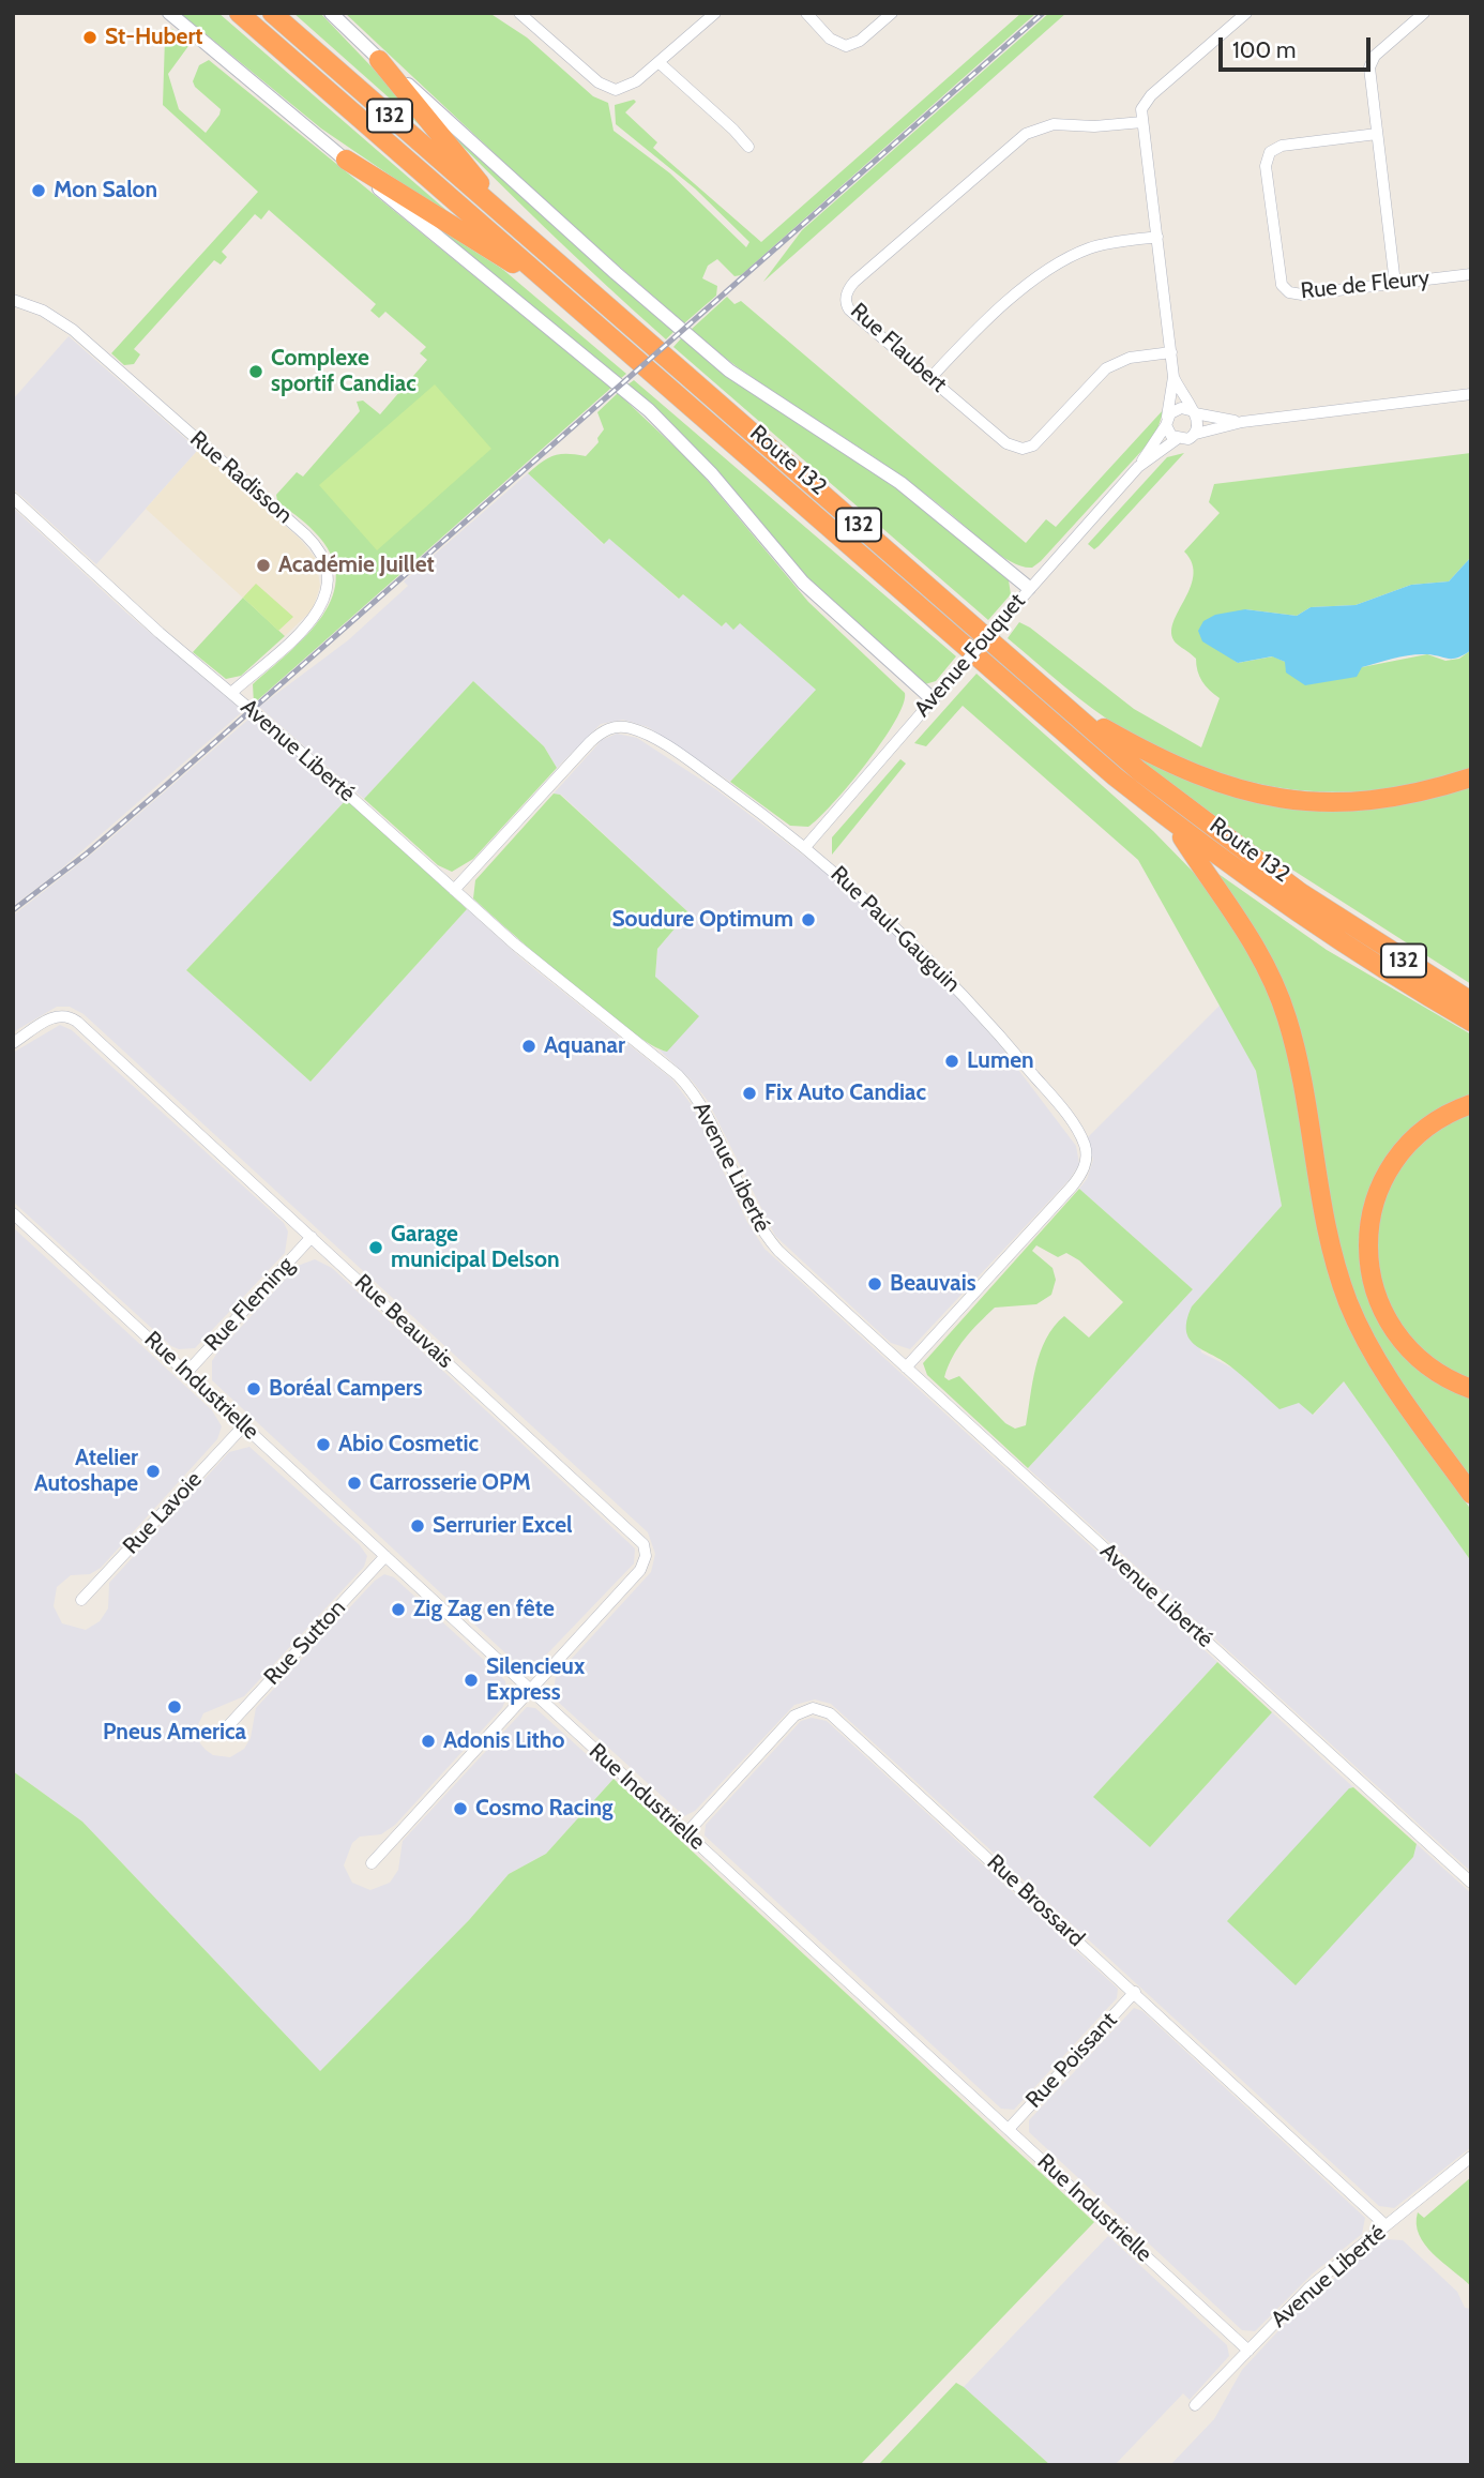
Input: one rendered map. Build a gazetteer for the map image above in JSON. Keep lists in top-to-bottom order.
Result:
{
  "streets": {
    "highway": ["132", "Route 132"],
    "street": [
      "Rue de Fleury",
      "Rue Flaubert",
      "Rue Radisson",
      "Avenue Fouquet",
      "Avenue Liberté",
      "Rue Paul-Gauguin",
      "Rue Fleming",
      "Rue Beauvais",
      "Rue Industrielle",
      "Rue Lavoie",
      "Rue Sutton",
      "Rue Brossard",
      "Rue Poissant"
    ]
  },
  "crossings": [
    ["Rue Flaubert", "Avenue Fouquet"],
    ["Rue Radisson", "Avenue Liberté"],
    ["Avenue Fouquet", "Rue Paul-Gauguin"],
    ["Avenue Liberté", "Rue Paul-Gauguin"],
    ["Avenue Liberté", "Rue Industrielle"],
    ["Avenue Liberté", "Rue Brossard"],
    ["Rue Fleming", "Rue Beauvais"],
    ["Rue Fleming", "Rue Industrielle"],
    ["Rue Beauvais", "Rue Industrielle"],
    ["Rue Industrielle", "Rue Lavoie"],
    ["Rue Industrielle", "Rue Sutton"],
    ["Rue Industrielle", "Rue Brossard"],
    ["Rue Industrielle", "Rue Poissant"],
    ["Rue Brossard", "Rue Poissant"]
  ],
  "places": [
    "St-Hubert",
    "Mon Salon",
    "Complexe sportif Candiac",
    "Académie Juillet",
    "Soudure Optimum",
    "Aquanar",
    "Lumen",
    "Fix Auto Candiac",
    "Garage municipal Delson",
    "Beauvais",
    "Boréal Campers",
    "Abio Cosmetic",
    "Atelier Autoshape",
    "Carrosserie OPM",
    "Serrurier Excel",
    "Zig Zag en fête",
    "Silencieux Express",
    "Pneus America",
    "Adonis Litho",
    "Cosmo Racing"
  ],
  "scale_bar": "100 m"
}
